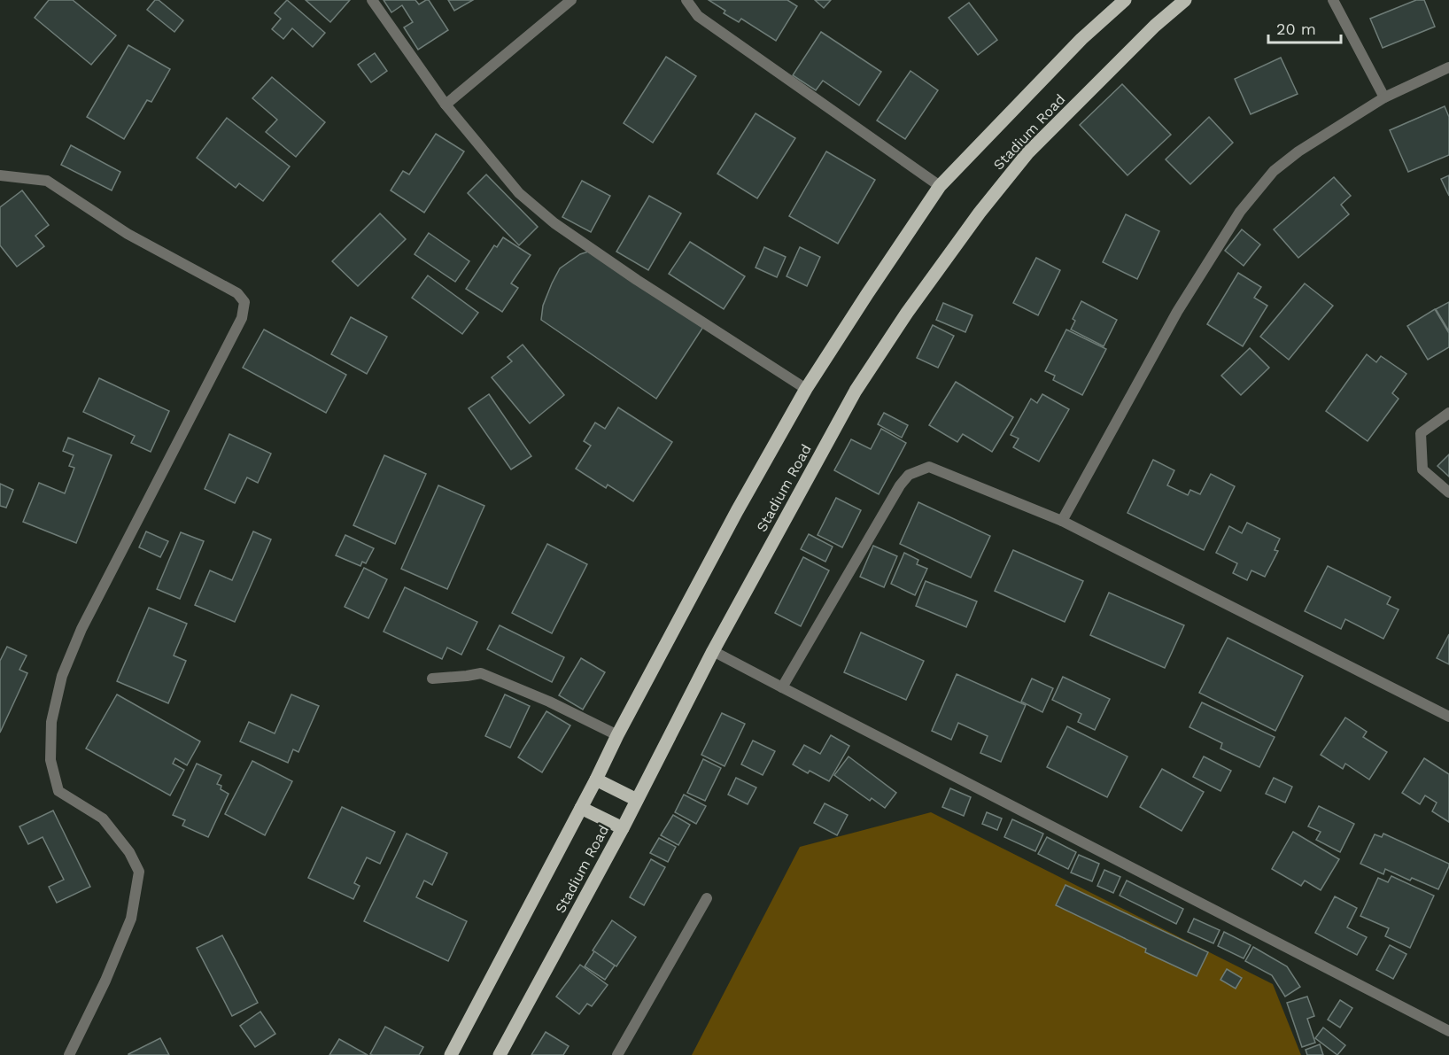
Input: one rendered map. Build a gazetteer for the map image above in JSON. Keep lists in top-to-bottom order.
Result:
{
  "streets": {
    "main road": ["Stadium Road"]
  },
  "scale_bar": "20 m"
}
